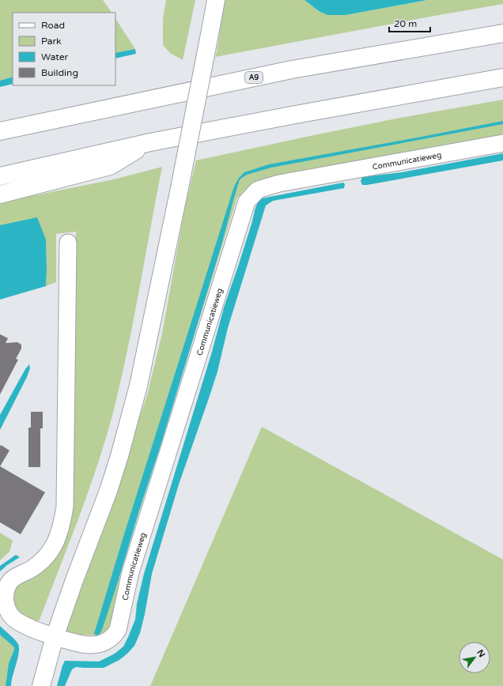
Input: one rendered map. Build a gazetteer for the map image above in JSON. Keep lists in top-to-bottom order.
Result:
{
  "streets": {
    "main road": ["A9"],
    "street": ["Communicatieweg"]
  },
  "legend": [
    "Road",
    "Park",
    "Water",
    "Building"
  ],
  "scale_bar": "20 m",
  "north": "top right"
}
